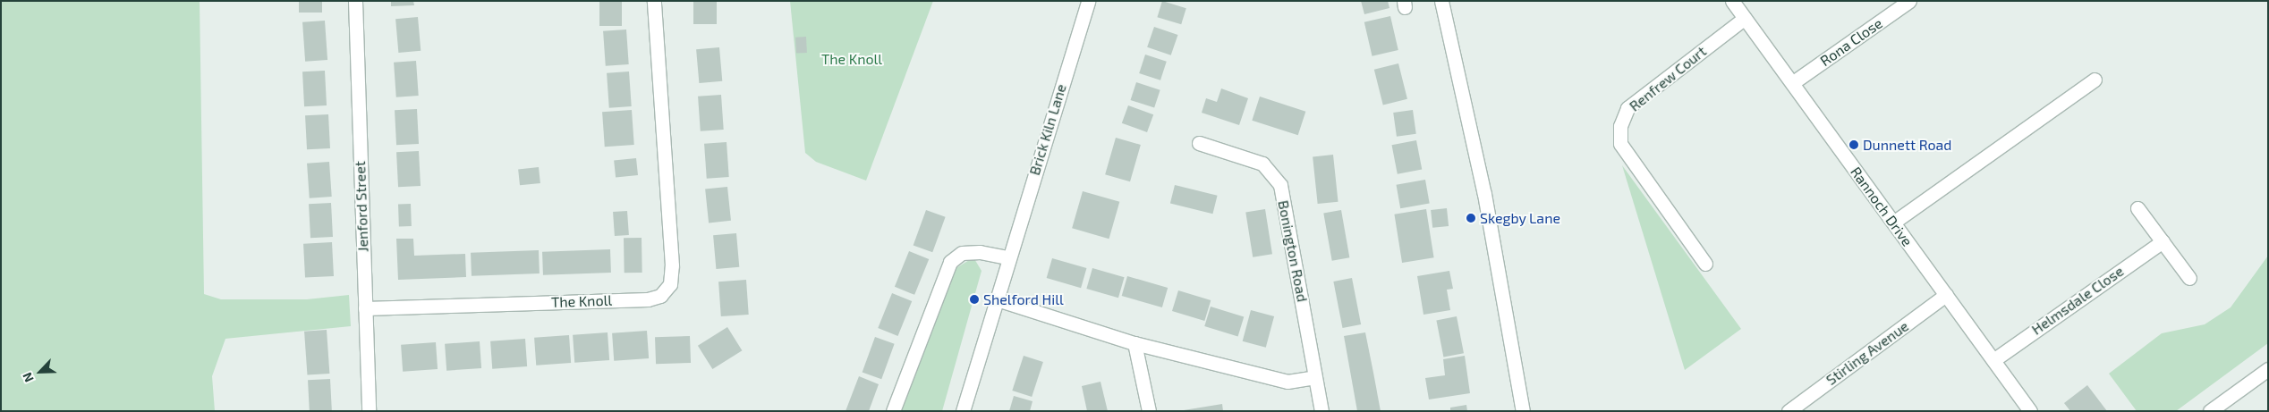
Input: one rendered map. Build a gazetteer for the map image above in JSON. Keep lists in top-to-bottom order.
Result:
{
  "streets": {
    "street": [
      "Rona Close",
      "Renfrew Court",
      "Brick Kiln Lane",
      "Jenford Street",
      "Rannoch Drive",
      "Bonington Road",
      "Helmsdale Close",
      "The Knoll",
      "Stirling Avenue"
    ]
  },
  "crossings": [
    ["Rona Close", "Rannoch Drive"],
    ["Renfrew Court", "Rannoch Drive"],
    ["Jenford Street", "The Knoll"],
    ["Rannoch Drive", "Helmsdale Close"],
    ["Rannoch Drive", "Stirling Avenue"]
  ],
  "parks": ["The Knoll"],
  "places": ["Dunnett Road", "Skegby Lane", "Shelford Hill"],
  "north": "bottom left"
}
